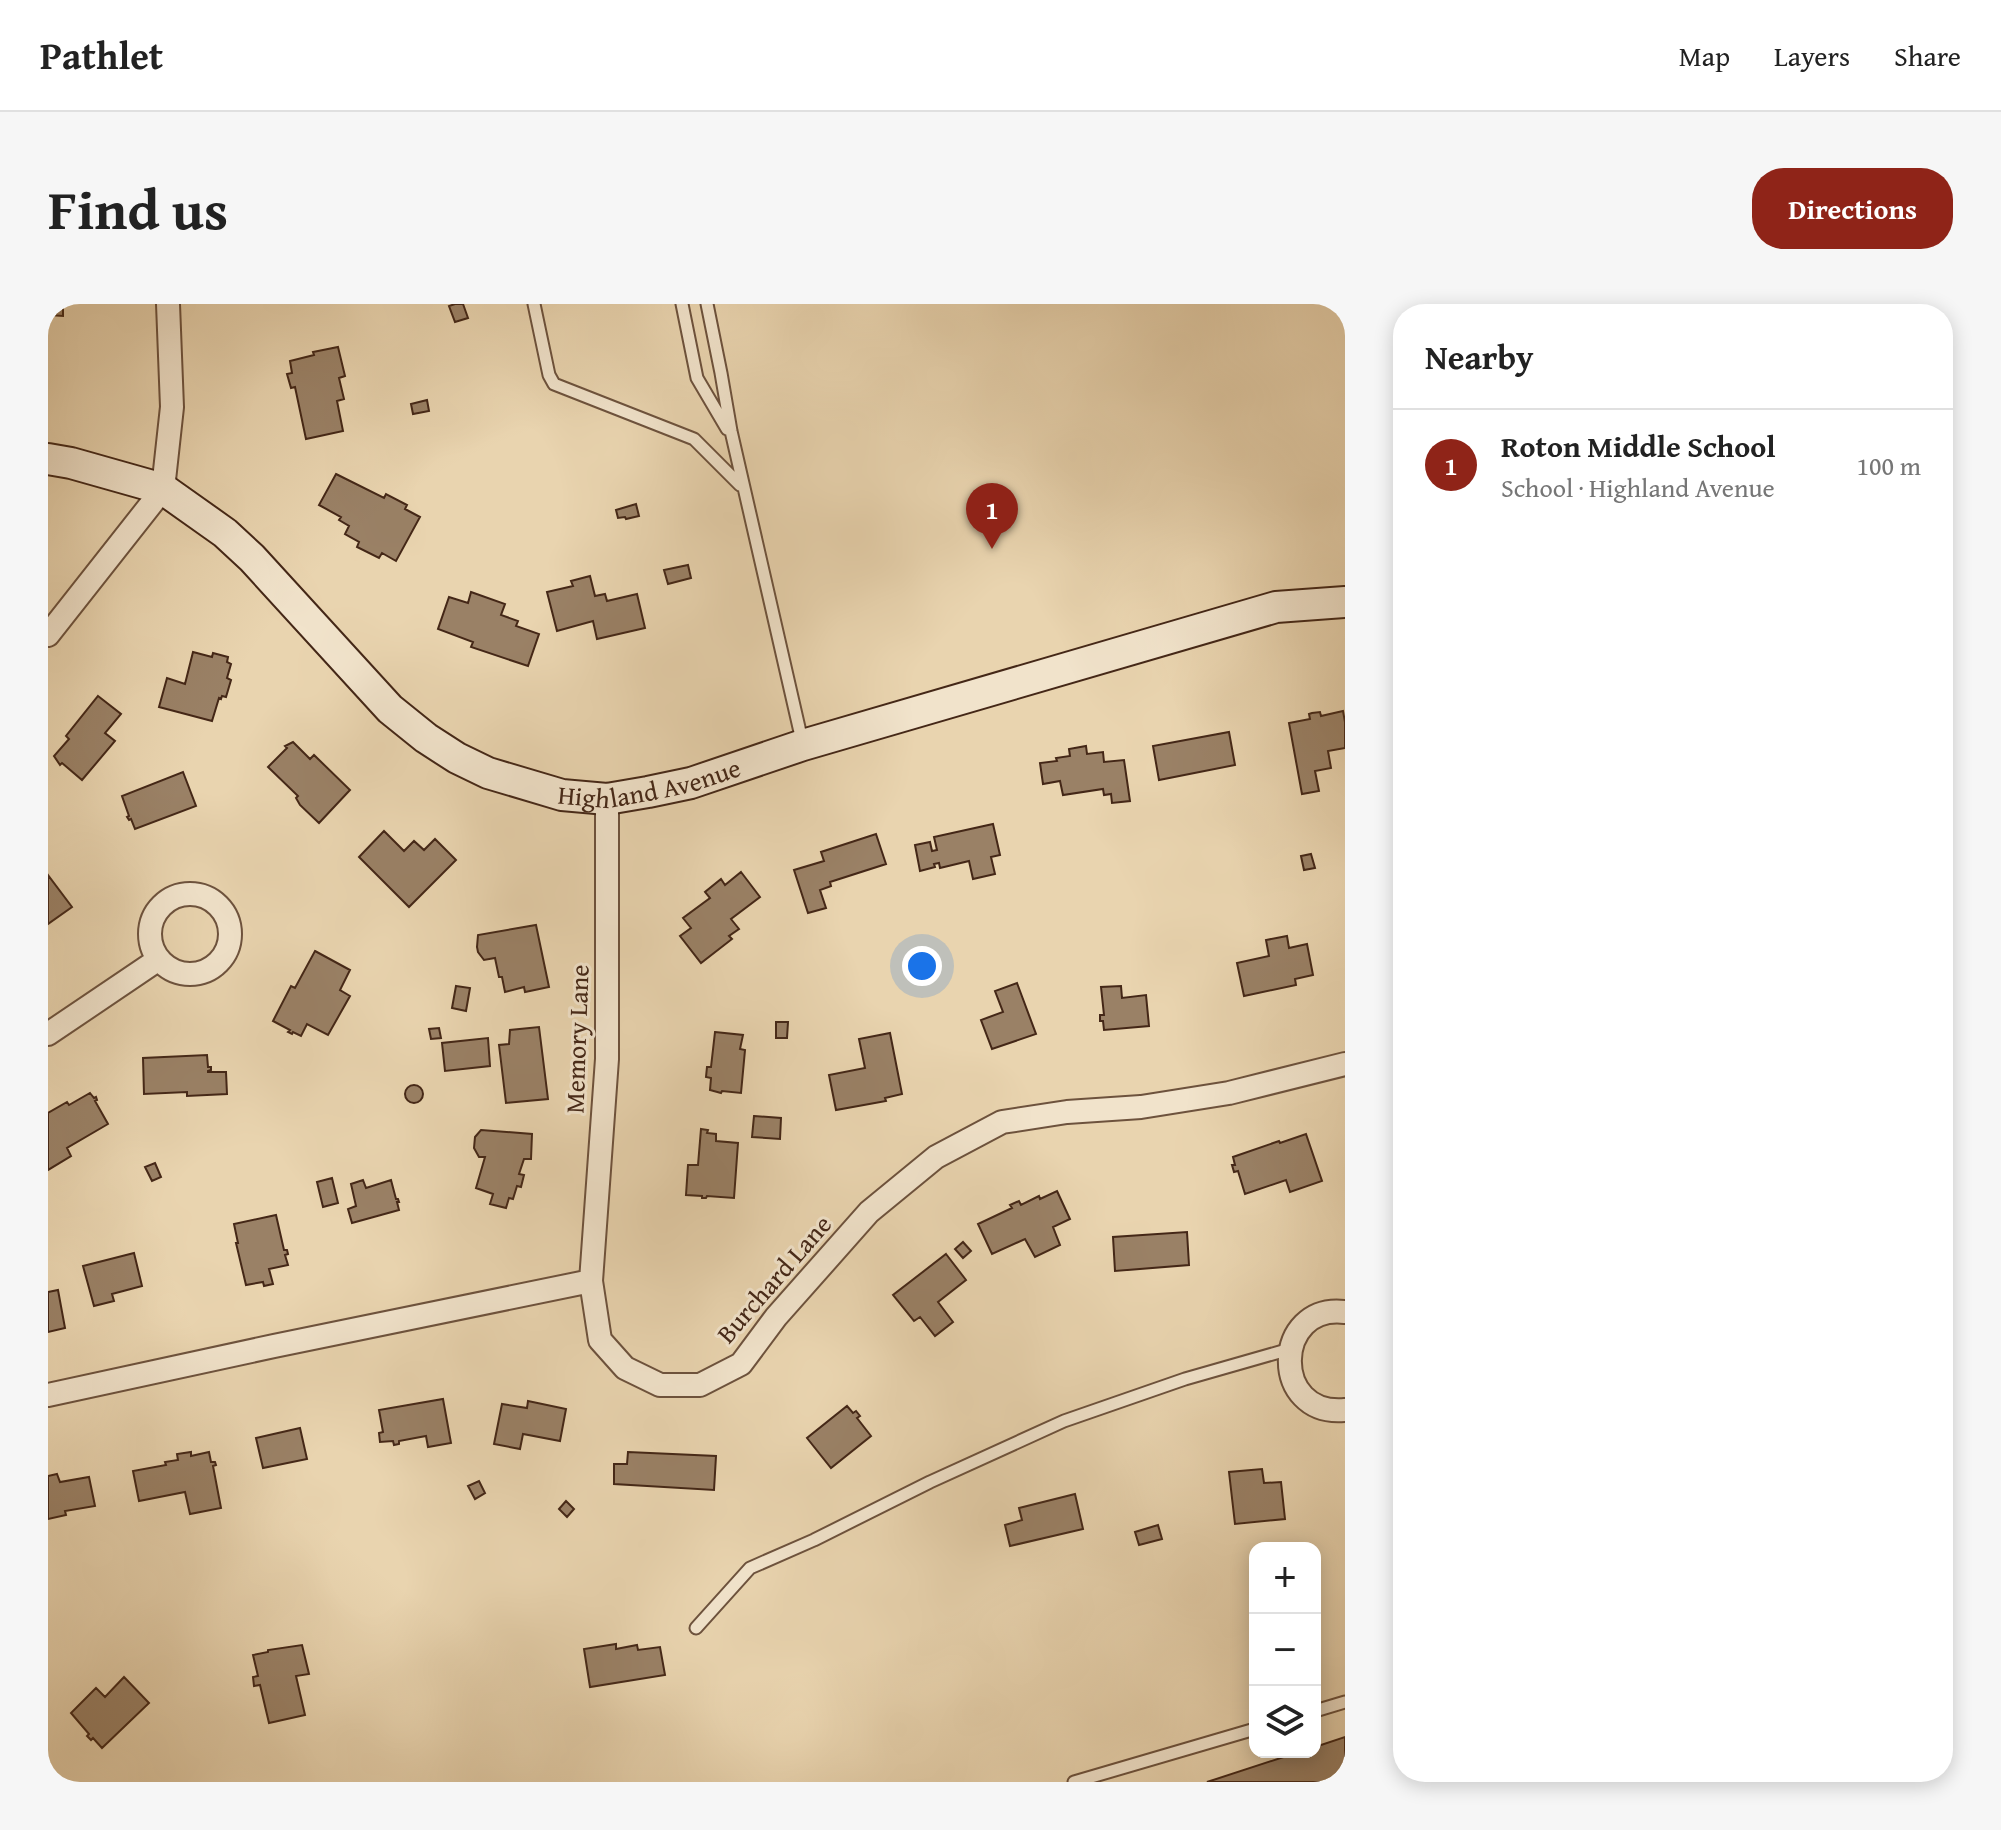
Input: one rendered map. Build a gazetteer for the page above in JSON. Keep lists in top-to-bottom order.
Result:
{
  "streets": {
    "street": ["Highland Avenue", "Memory Lane", "Burchard Lane"]
  },
  "crossings": [
    ["Highland Avenue", "Memory Lane"],
    ["Memory Lane", "Burchard Lane"]
  ],
  "page": {
    "header": "Pathlet",
    "nav": ["Map", "Layers", "Share"],
    "title": "Find us",
    "buttons": "Directions",
    "heading": "Nearby",
    "list": [
      {
        "mark": "1",
        "name": "Roton Middle School",
        "note": "School · Highland Avenue",
        "value": "100 m"
      }
    ],
    "pins": "1",
    "map_buttons": ["+", "−"]
  }
}
